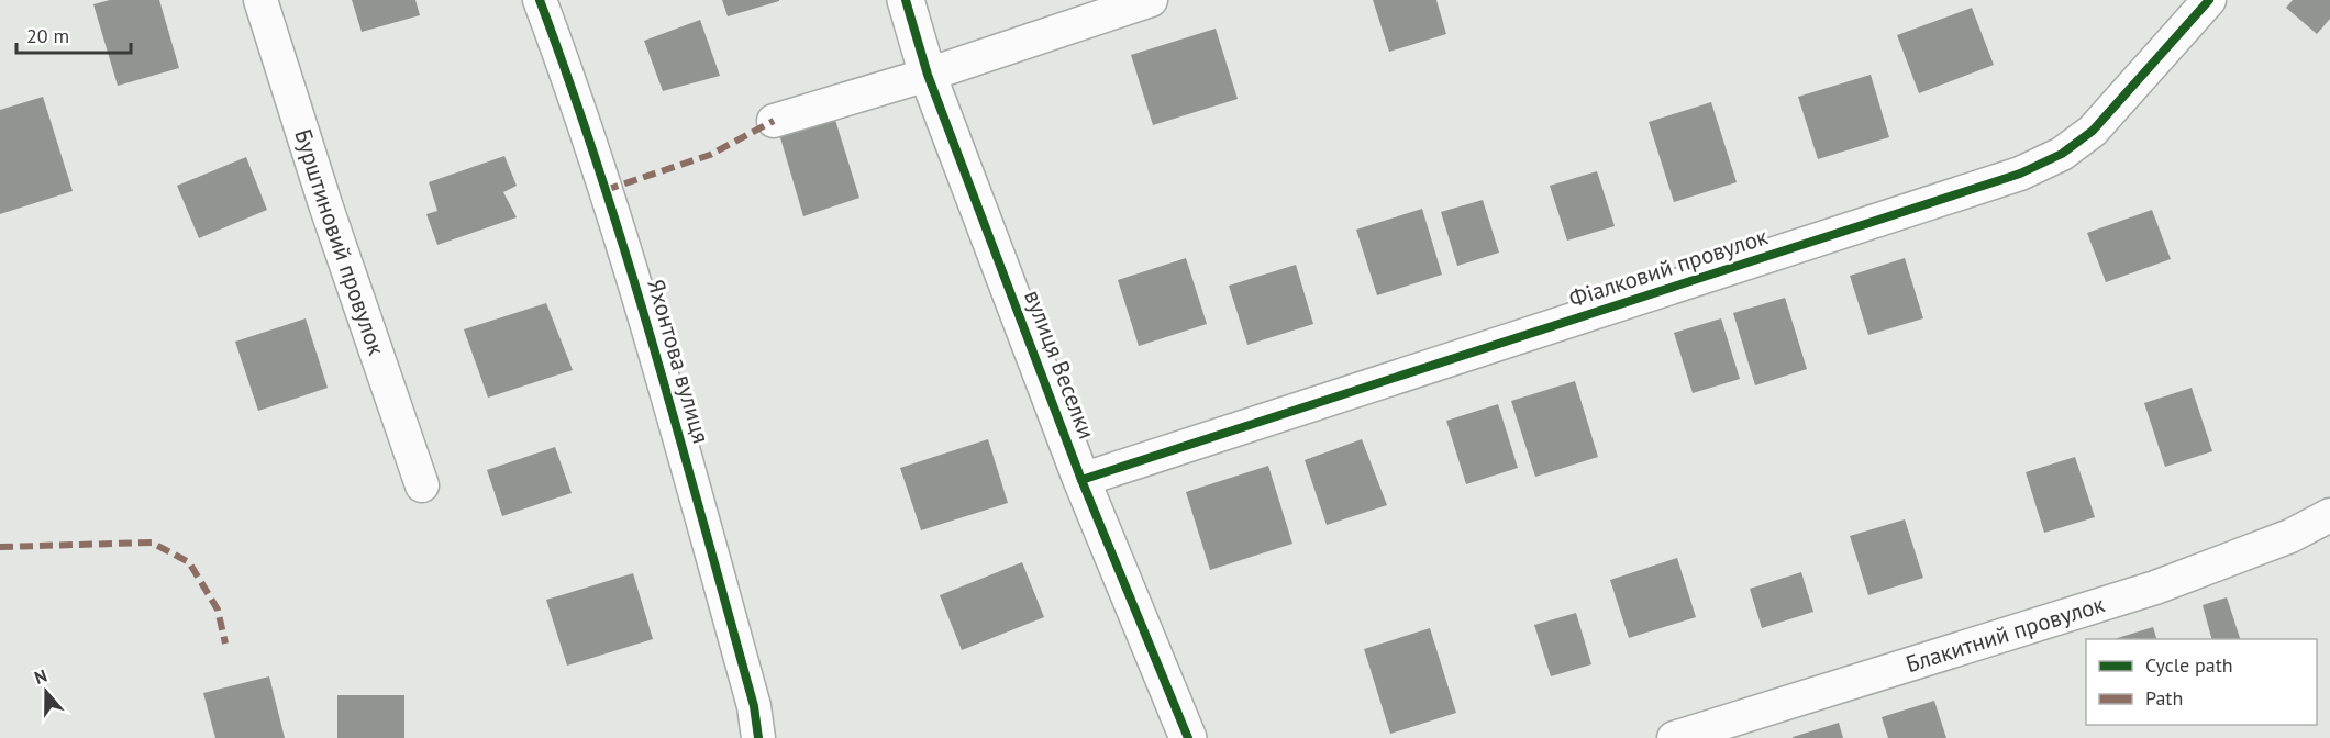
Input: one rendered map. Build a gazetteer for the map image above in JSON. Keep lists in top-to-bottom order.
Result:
{
  "streets": {
    "street": [
      "Бурштиновий провулок",
      "Фіалковий провулок",
      "Яхонтова вулиця",
      "вулиця Веселки",
      "Блакитний провулок"
    ]
  },
  "crossings": [
    ["Фіалковий провулок", "вулиця Веселки"]
  ],
  "legend": ["Cycle path", "Path"],
  "scale_bar": "20 m",
  "north": "top"
}
